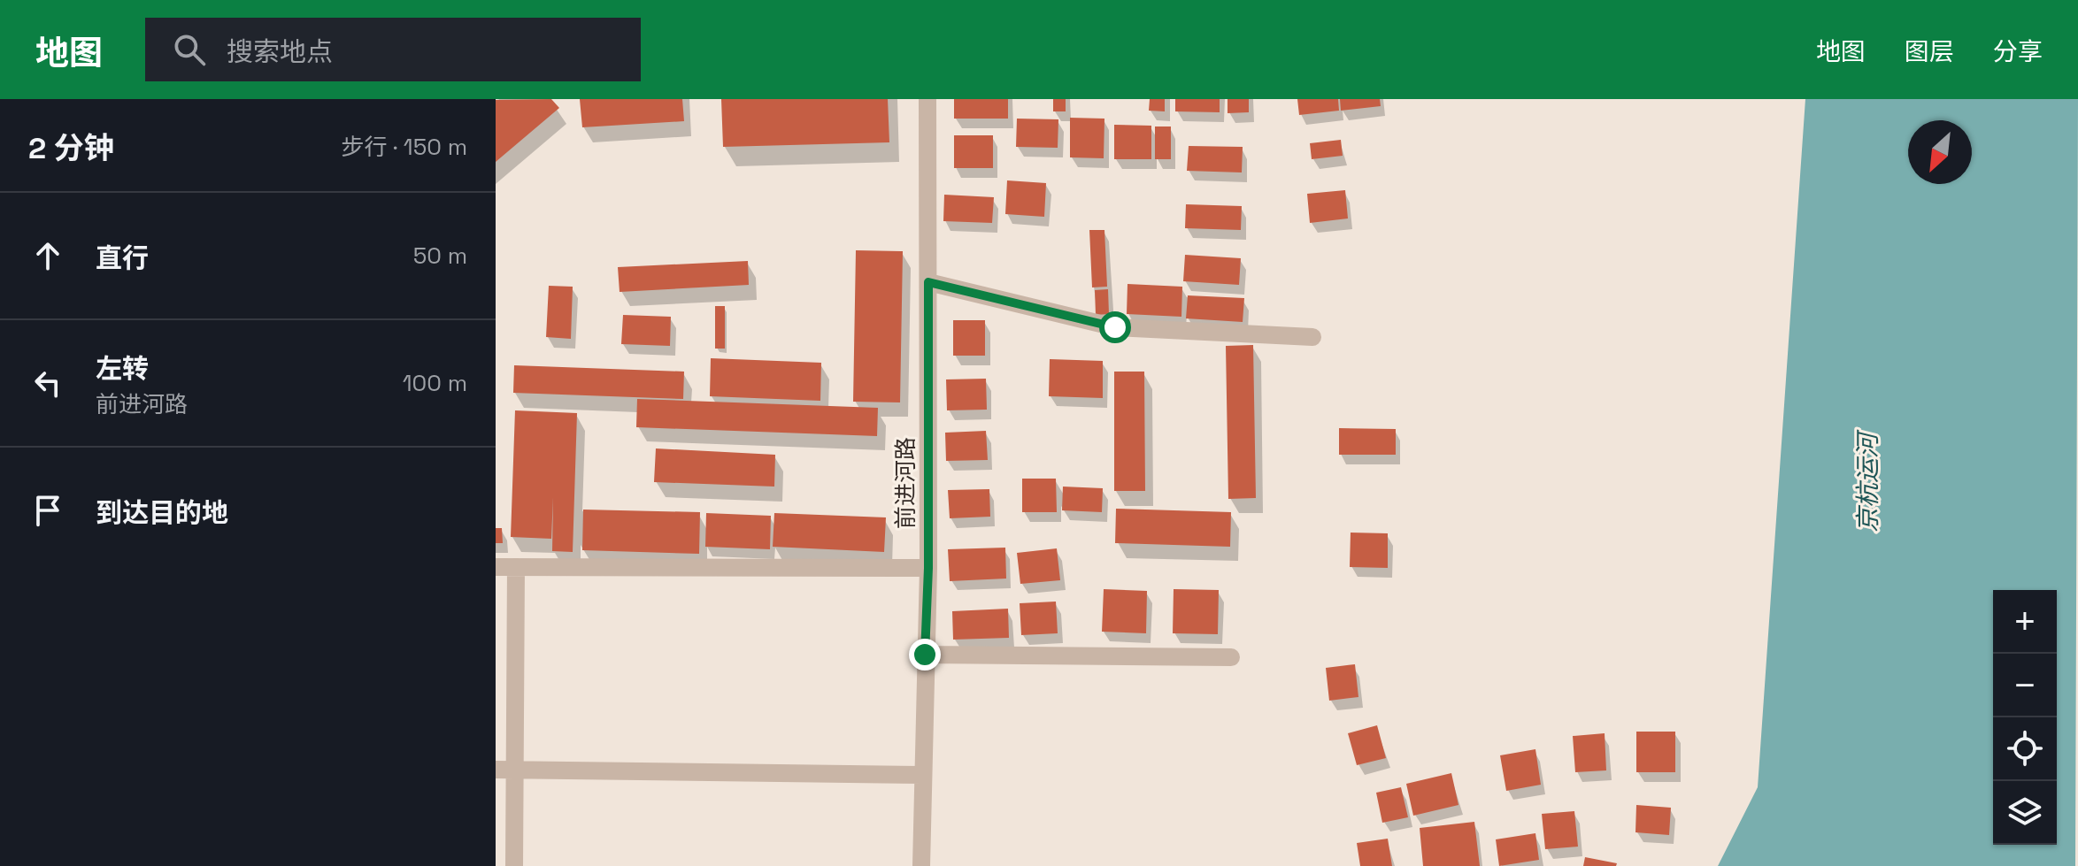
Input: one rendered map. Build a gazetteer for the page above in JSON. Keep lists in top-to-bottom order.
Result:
{
  "streets": {
    "street": ["前进河路"]
  },
  "water": ["京杭运河"],
  "north": "bottom left",
  "page": {
    "header": "地图",
    "search": "搜索地点",
    "nav": ["地图", "图层", "分享"],
    "heading": ["2 分钟", "步行 · 150 m"],
    "list": [
      ["直行", "50 m"],
      ["左转", "前进河路", "100 m"],
      "到达目的地"
    ],
    "map_buttons": ["+", "−"]
  }
}
